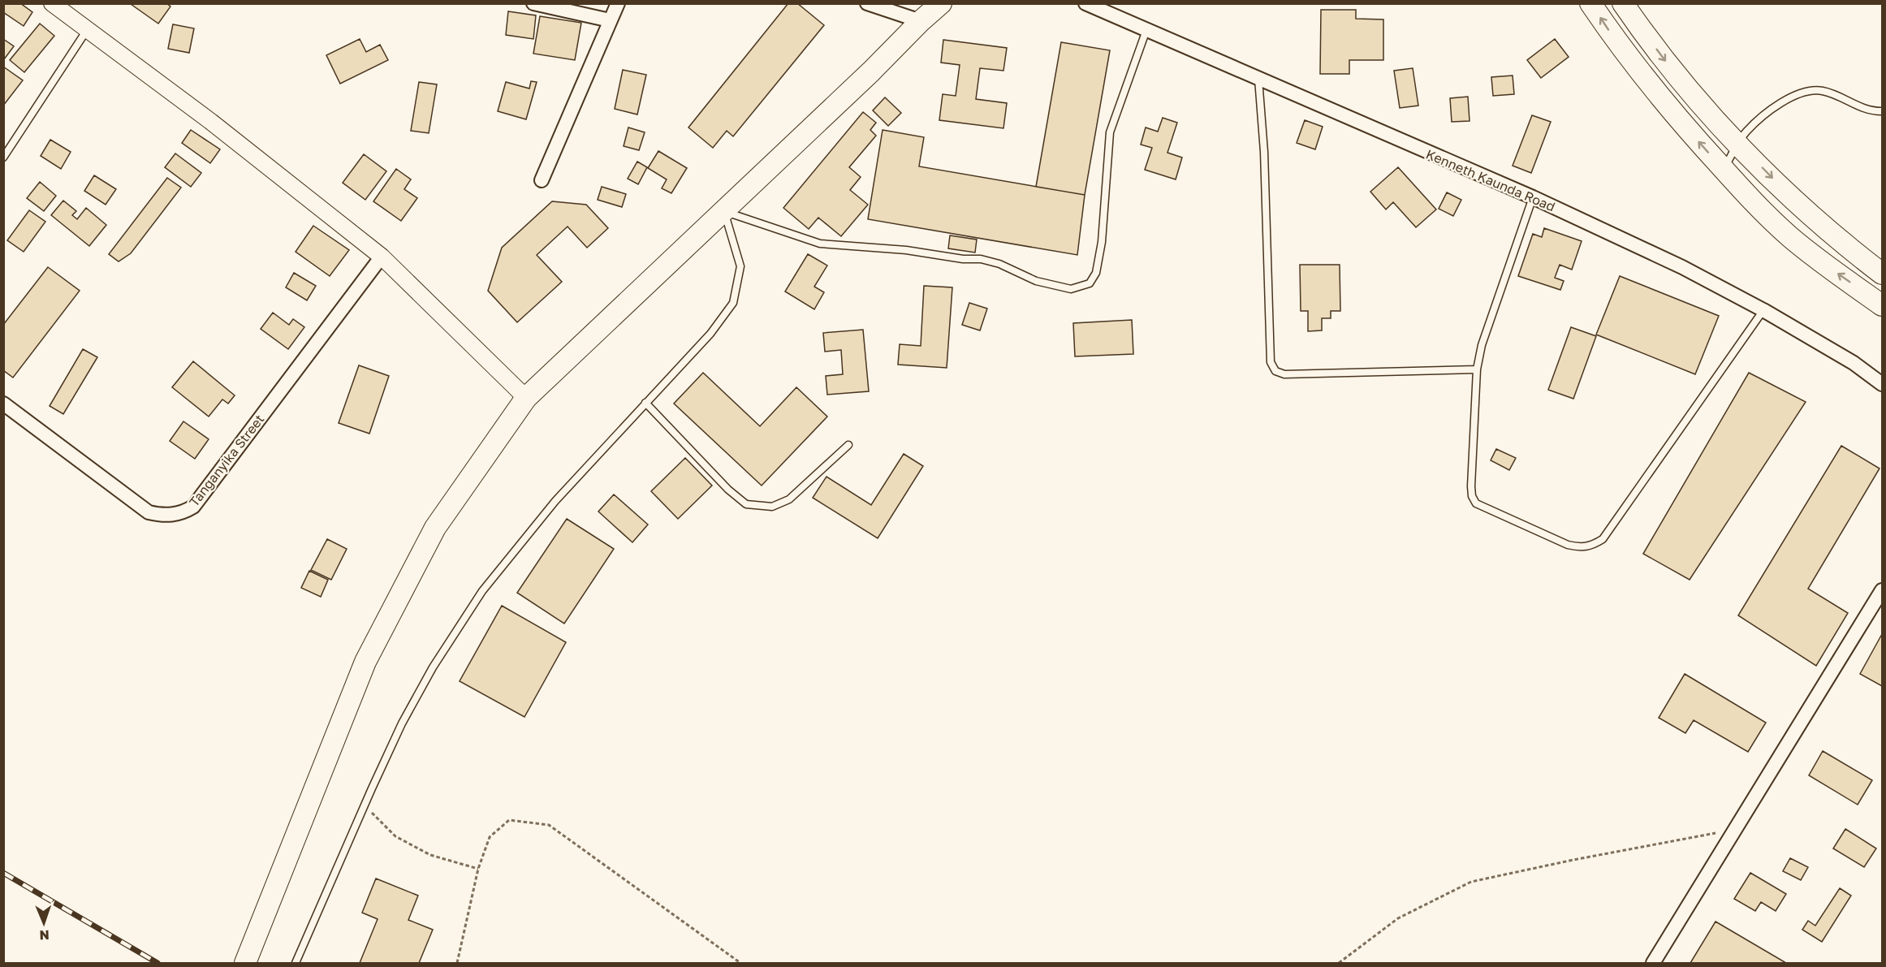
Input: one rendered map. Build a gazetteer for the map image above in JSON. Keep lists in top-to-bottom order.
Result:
{
  "streets": {
    "street": ["Kenneth Kaunda Road", "Tanganyika Street"]
  },
  "north": "bottom"
}
